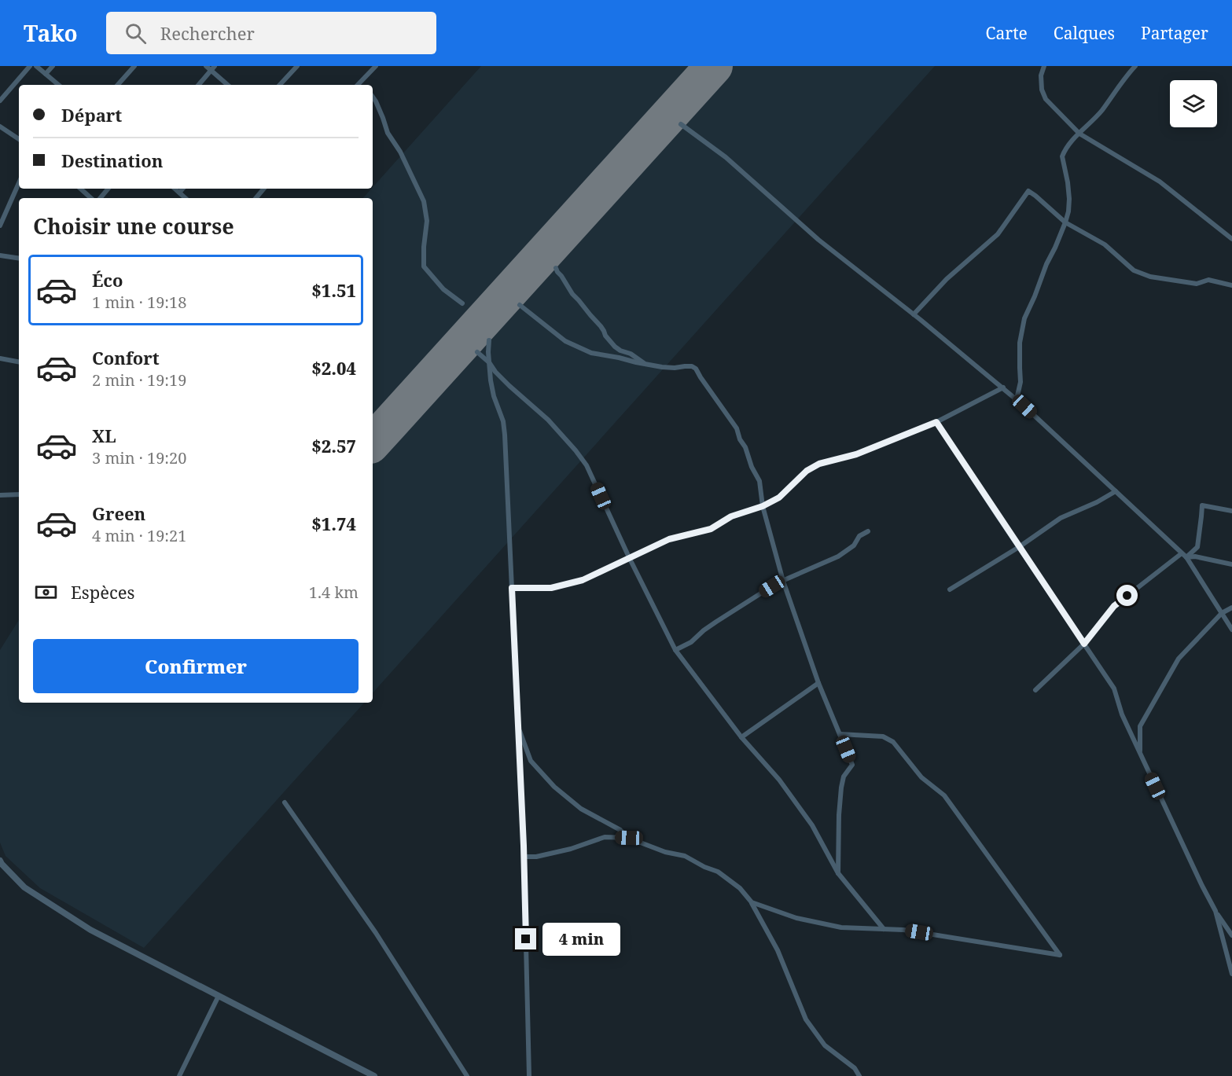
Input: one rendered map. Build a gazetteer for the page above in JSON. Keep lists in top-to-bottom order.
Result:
{
  "page": {
    "header": "Tako",
    "search": "Rechercher",
    "nav": ["Carte", "Calques", "Partager"],
    "banner": ["Départ", "Destination"],
    "heading": "Choisir une course",
    "list": [
      {
        "name": "Éco",
        "note": "1 min · 19:18",
        "value": "$1.51"
      },
      {
        "name": "Confort",
        "note": "2 min · 19:19",
        "value": "$2.04"
      },
      {
        "name": "XL",
        "note": "3 min · 19:20",
        "value": "$2.57"
      },
      {
        "name": "Green",
        "note": "4 min · 19:21",
        "value": "$1.74"
      }
    ],
    "pay": ["Espèces", "1.4 km"],
    "buttons": "Confirmer",
    "bubble": "4 min"
  }
}
